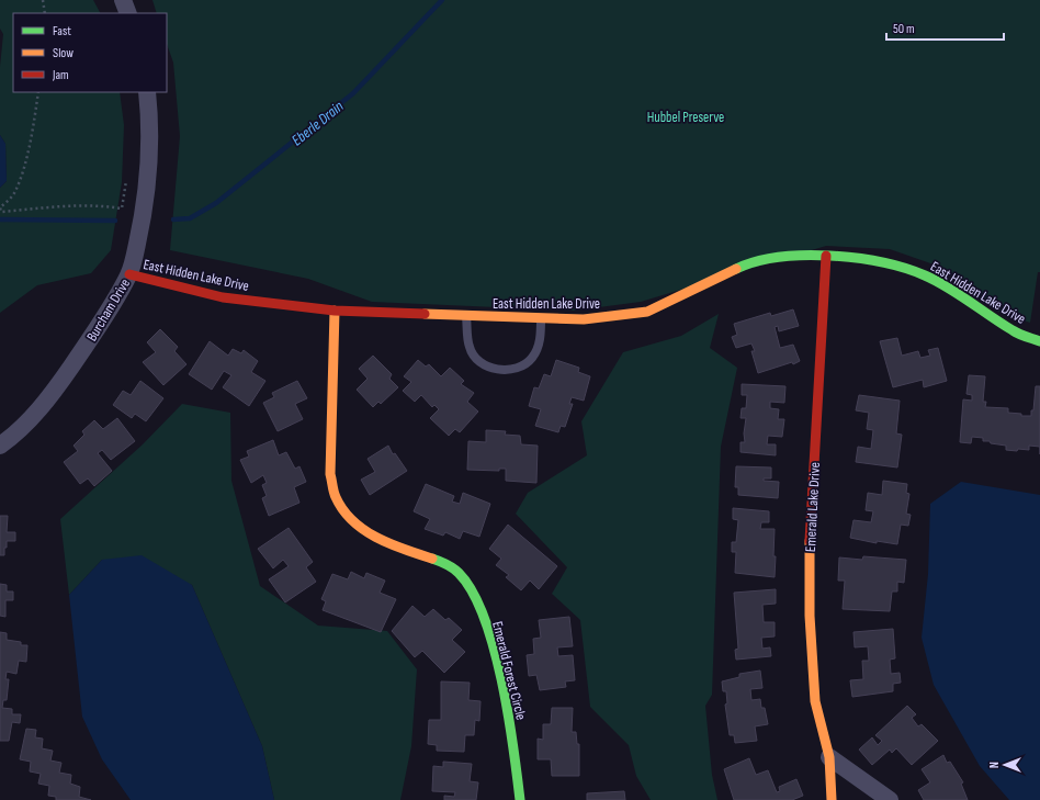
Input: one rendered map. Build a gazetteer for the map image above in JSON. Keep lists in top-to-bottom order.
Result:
{
  "streets": {
    "street": [
      "East Hidden Lake Drive",
      "Burcham Drive",
      "Emerald Lake Drive",
      "Emerald Forest Circle"
    ]
  },
  "crossings": [
    ["East Hidden Lake Drive", "Burcham Drive"],
    ["East Hidden Lake Drive", "Emerald Lake Drive"],
    ["East Hidden Lake Drive", "Emerald Forest Circle"]
  ],
  "water": ["Eberle Drain"],
  "parks": ["Hubbel Preserve"],
  "legend": ["Fast", "Slow", "Jam"],
  "scale_bar": "50 m",
  "north": "left"
}
